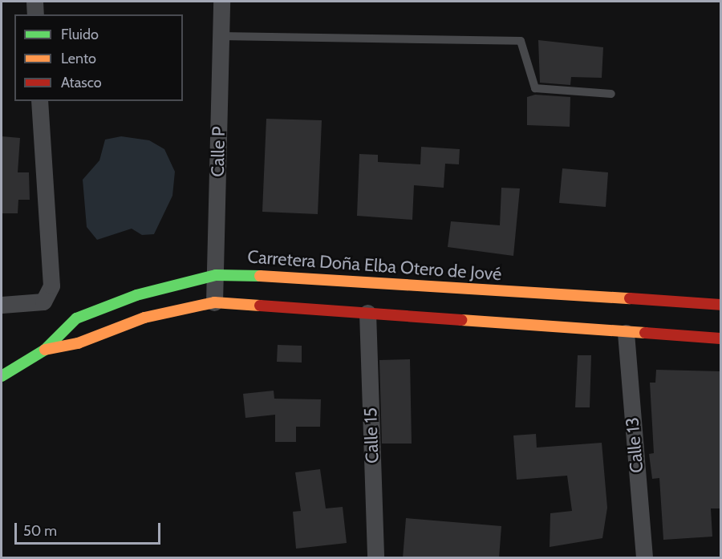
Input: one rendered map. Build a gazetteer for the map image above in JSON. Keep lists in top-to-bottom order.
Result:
{
  "streets": {
    "street": [
      "Calle P",
      "Carretera Doña Elba Otero de Jové",
      "Calle 15",
      "Calle 13"
    ]
  },
  "crossings": [
    ["Calle P", "Carretera Doña Elba Otero de Jové"],
    ["Carretera Doña Elba Otero de Jové", "Calle 15"],
    ["Carretera Doña Elba Otero de Jové", "Calle 13"]
  ],
  "legend": ["Fluido", "Lento", "Atasco"],
  "scale_bar": "50 m"
}
